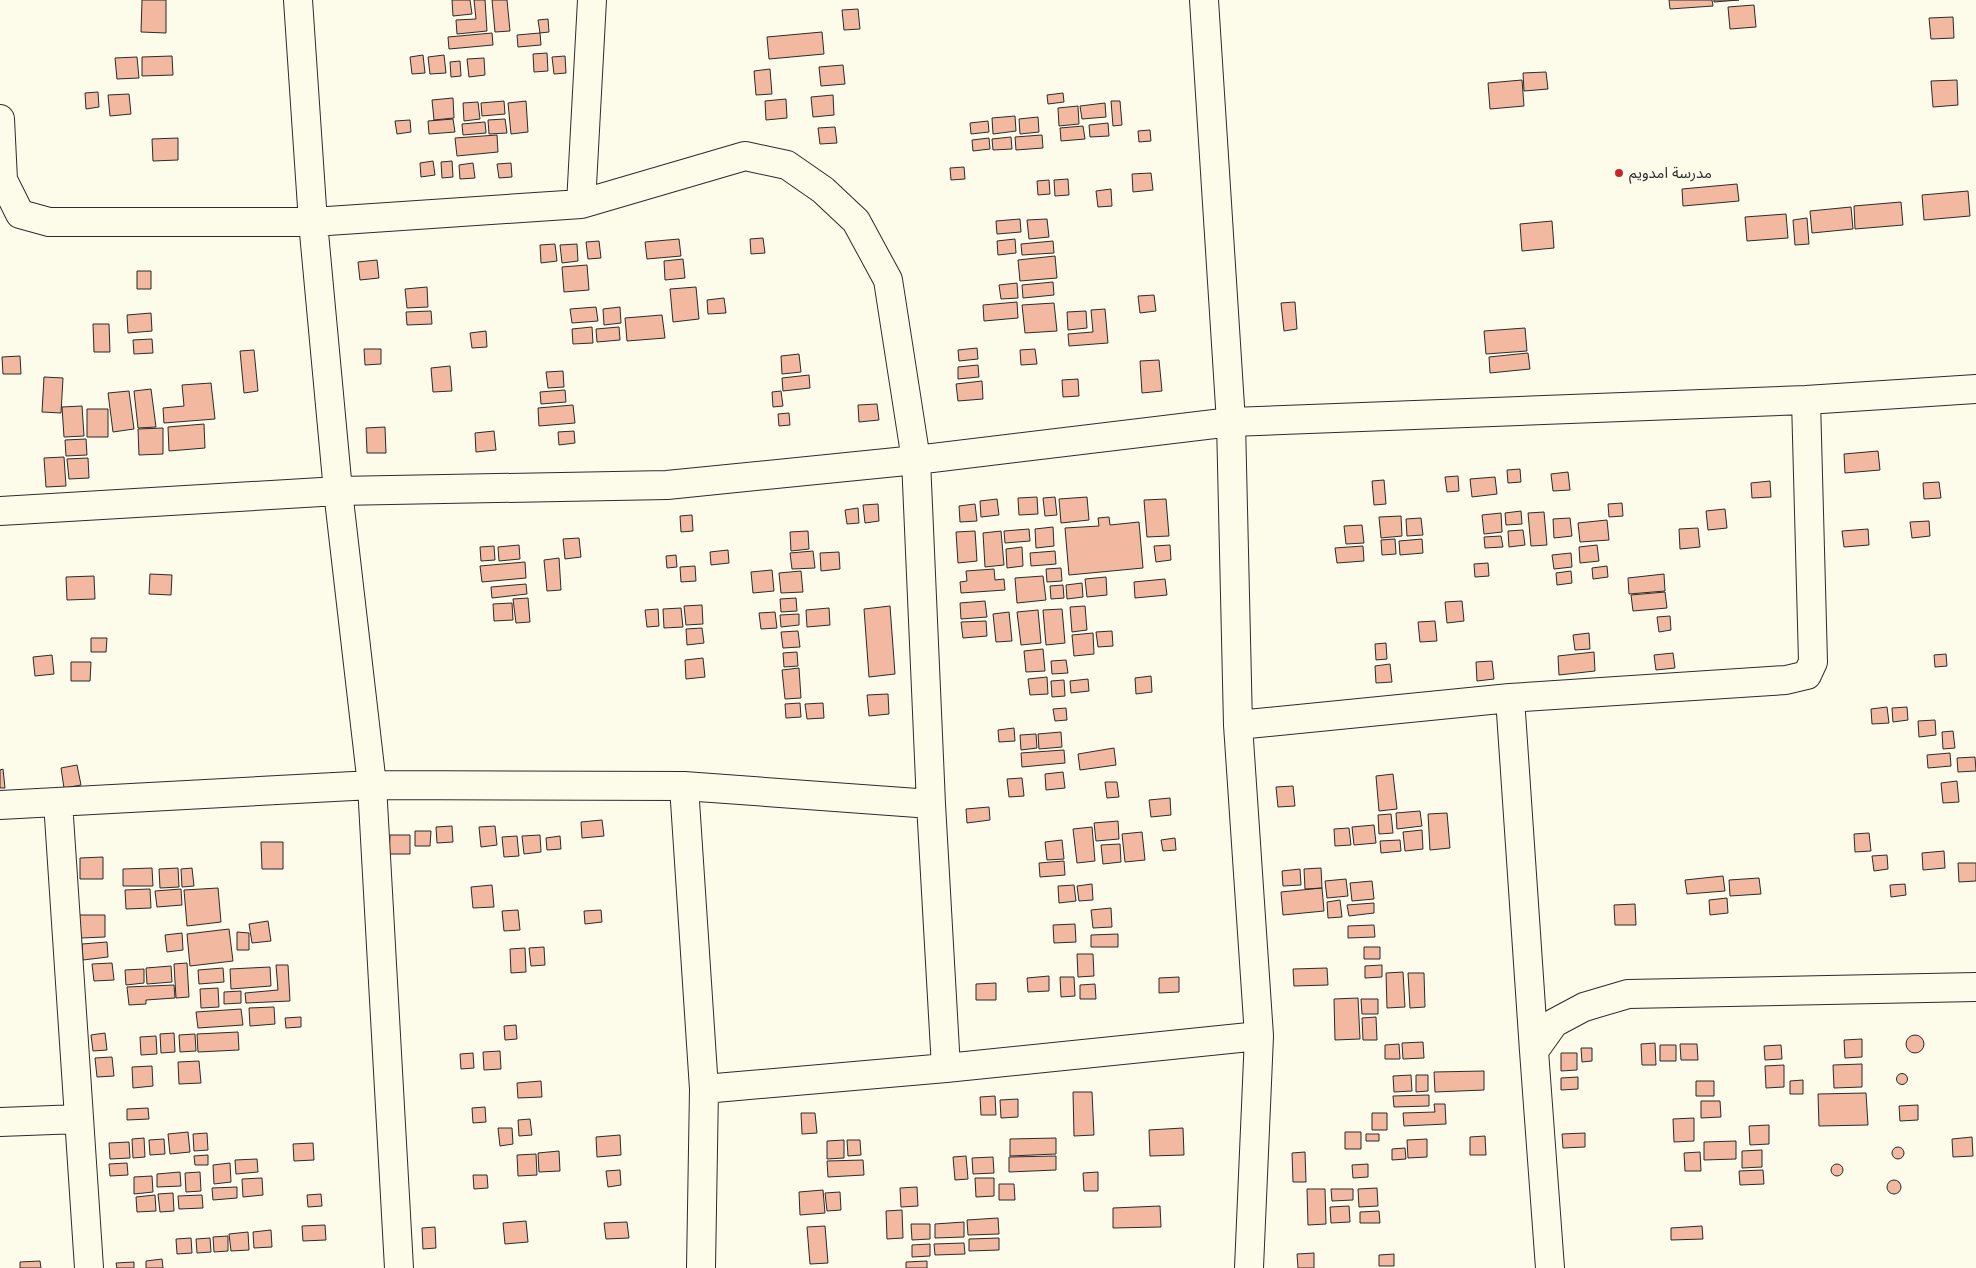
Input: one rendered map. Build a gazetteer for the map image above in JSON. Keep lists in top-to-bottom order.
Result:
{
  "places": ["مدرسة امدويم"]
}
